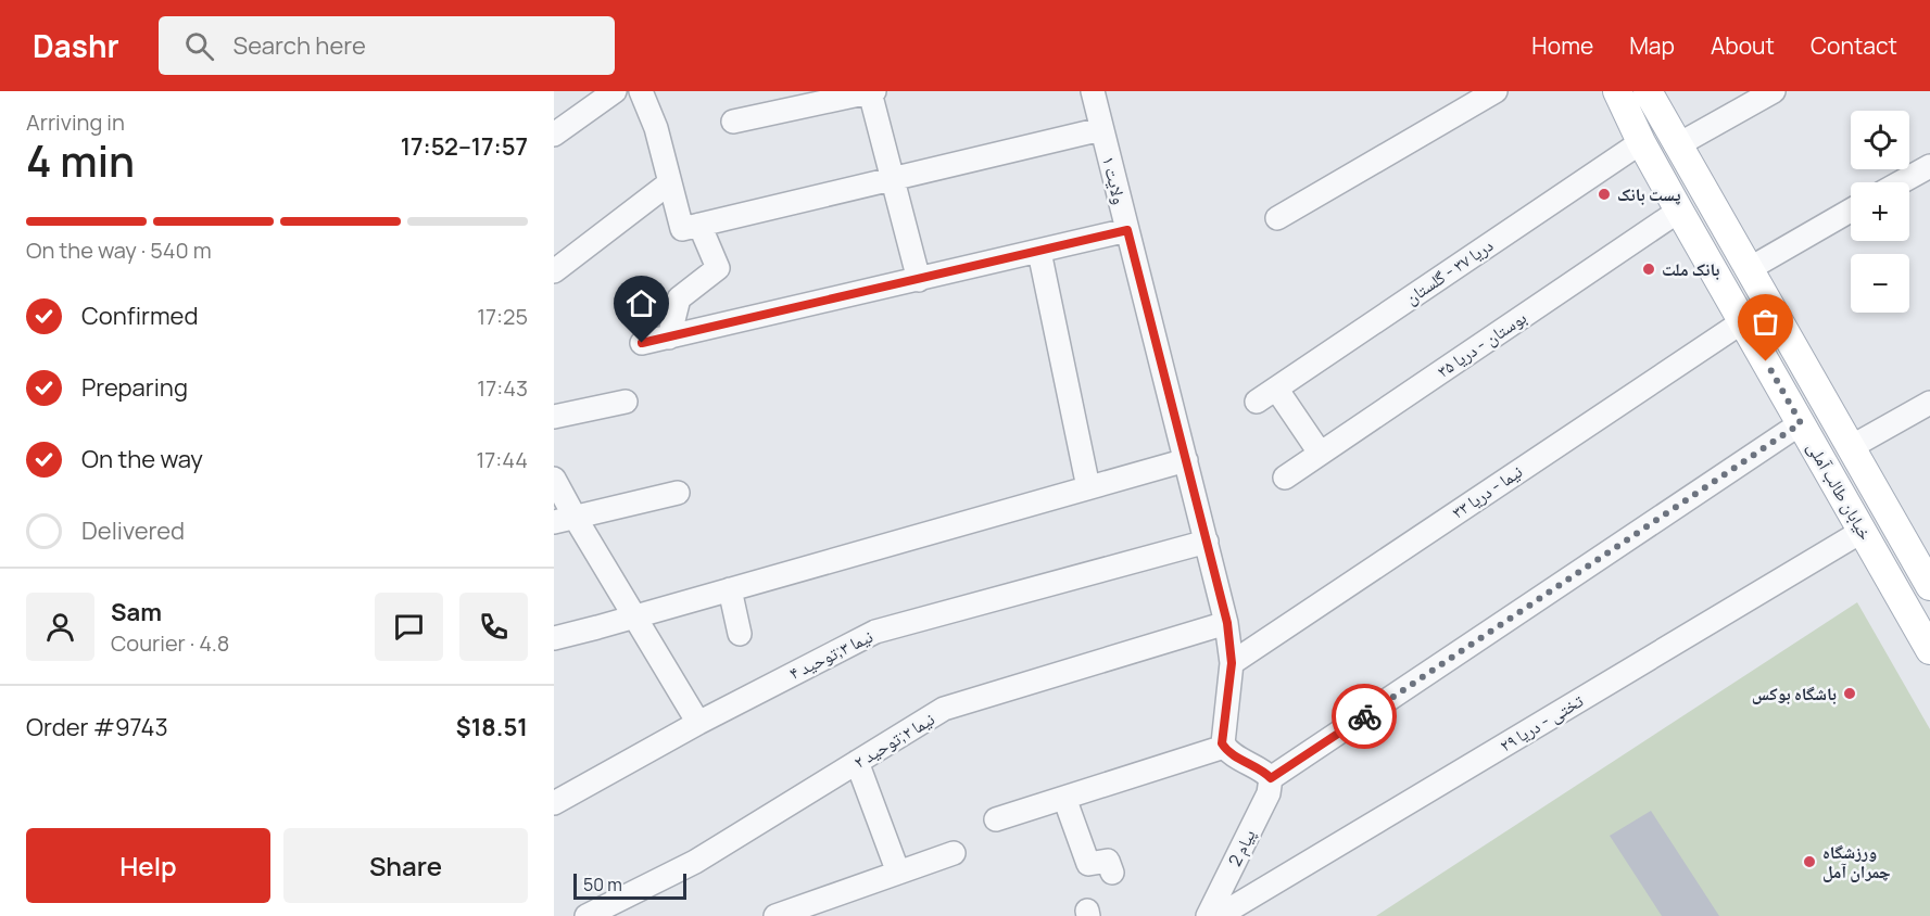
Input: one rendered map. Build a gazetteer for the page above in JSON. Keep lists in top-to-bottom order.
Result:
{
  "streets": {
    "main road": ["خیابان طالب آملی"],
    "street": [
      "ولایت ۱",
      "دریا ۳۷ - گلستان",
      "بوستان - دریا ۳۵",
      "نیما - دریا ۳۳",
      "نیما ۳;توحید ۴",
      "تختی - دریا ۲۹",
      "نیما ۲;توحید ۲",
      "پیام 2"
    ]
  },
  "crossings": [
    ["ولایت ۱", "نیما - دریا ۳۳"],
    ["ولایت ۱", "نیما ۳;توحید ۴"],
    ["ولایت ۱", "نیما ۲;توحید ۲"],
    ["دریا ۳۷ - گلستان", "خیابان طالب آملی"],
    ["بوستان - دریا ۳۵", "خیابان طالب آملی"],
    ["خیابان طالب آملی", "نیما - دریا ۳۳"],
    ["خیابان طالب آملی", "تختی - دریا ۲۹"]
  ],
  "places": [
    "پست بانک",
    "بانک ملت",
    "باشگاه‌ بوکس",
    "ورزشگاه چمران آمل"
  ],
  "scale_bar": "50 m",
  "page": {
    "header": "Dashr",
    "search": "Search here",
    "nav": [
      "Home",
      "Map",
      "About",
      "Contact"
    ],
    "heading": ["4 min", "Arriving in", "17:52–17:57"],
    "panel": [
      "Sam",
      "Courier · 4.8",
      "Order #9743",
      "$18.51"
    ],
    "map_buttons": ["+", "−"],
    "bar": "On the way · 540 m",
    "list": [
      ["Confirmed", "17:25"],
      ["Preparing", "17:43"],
      ["On the way", "17:44"],
      "Delivered"
    ],
    "buttons": ["Help", "Share"],
    "scale": "50 m"
  }
}
